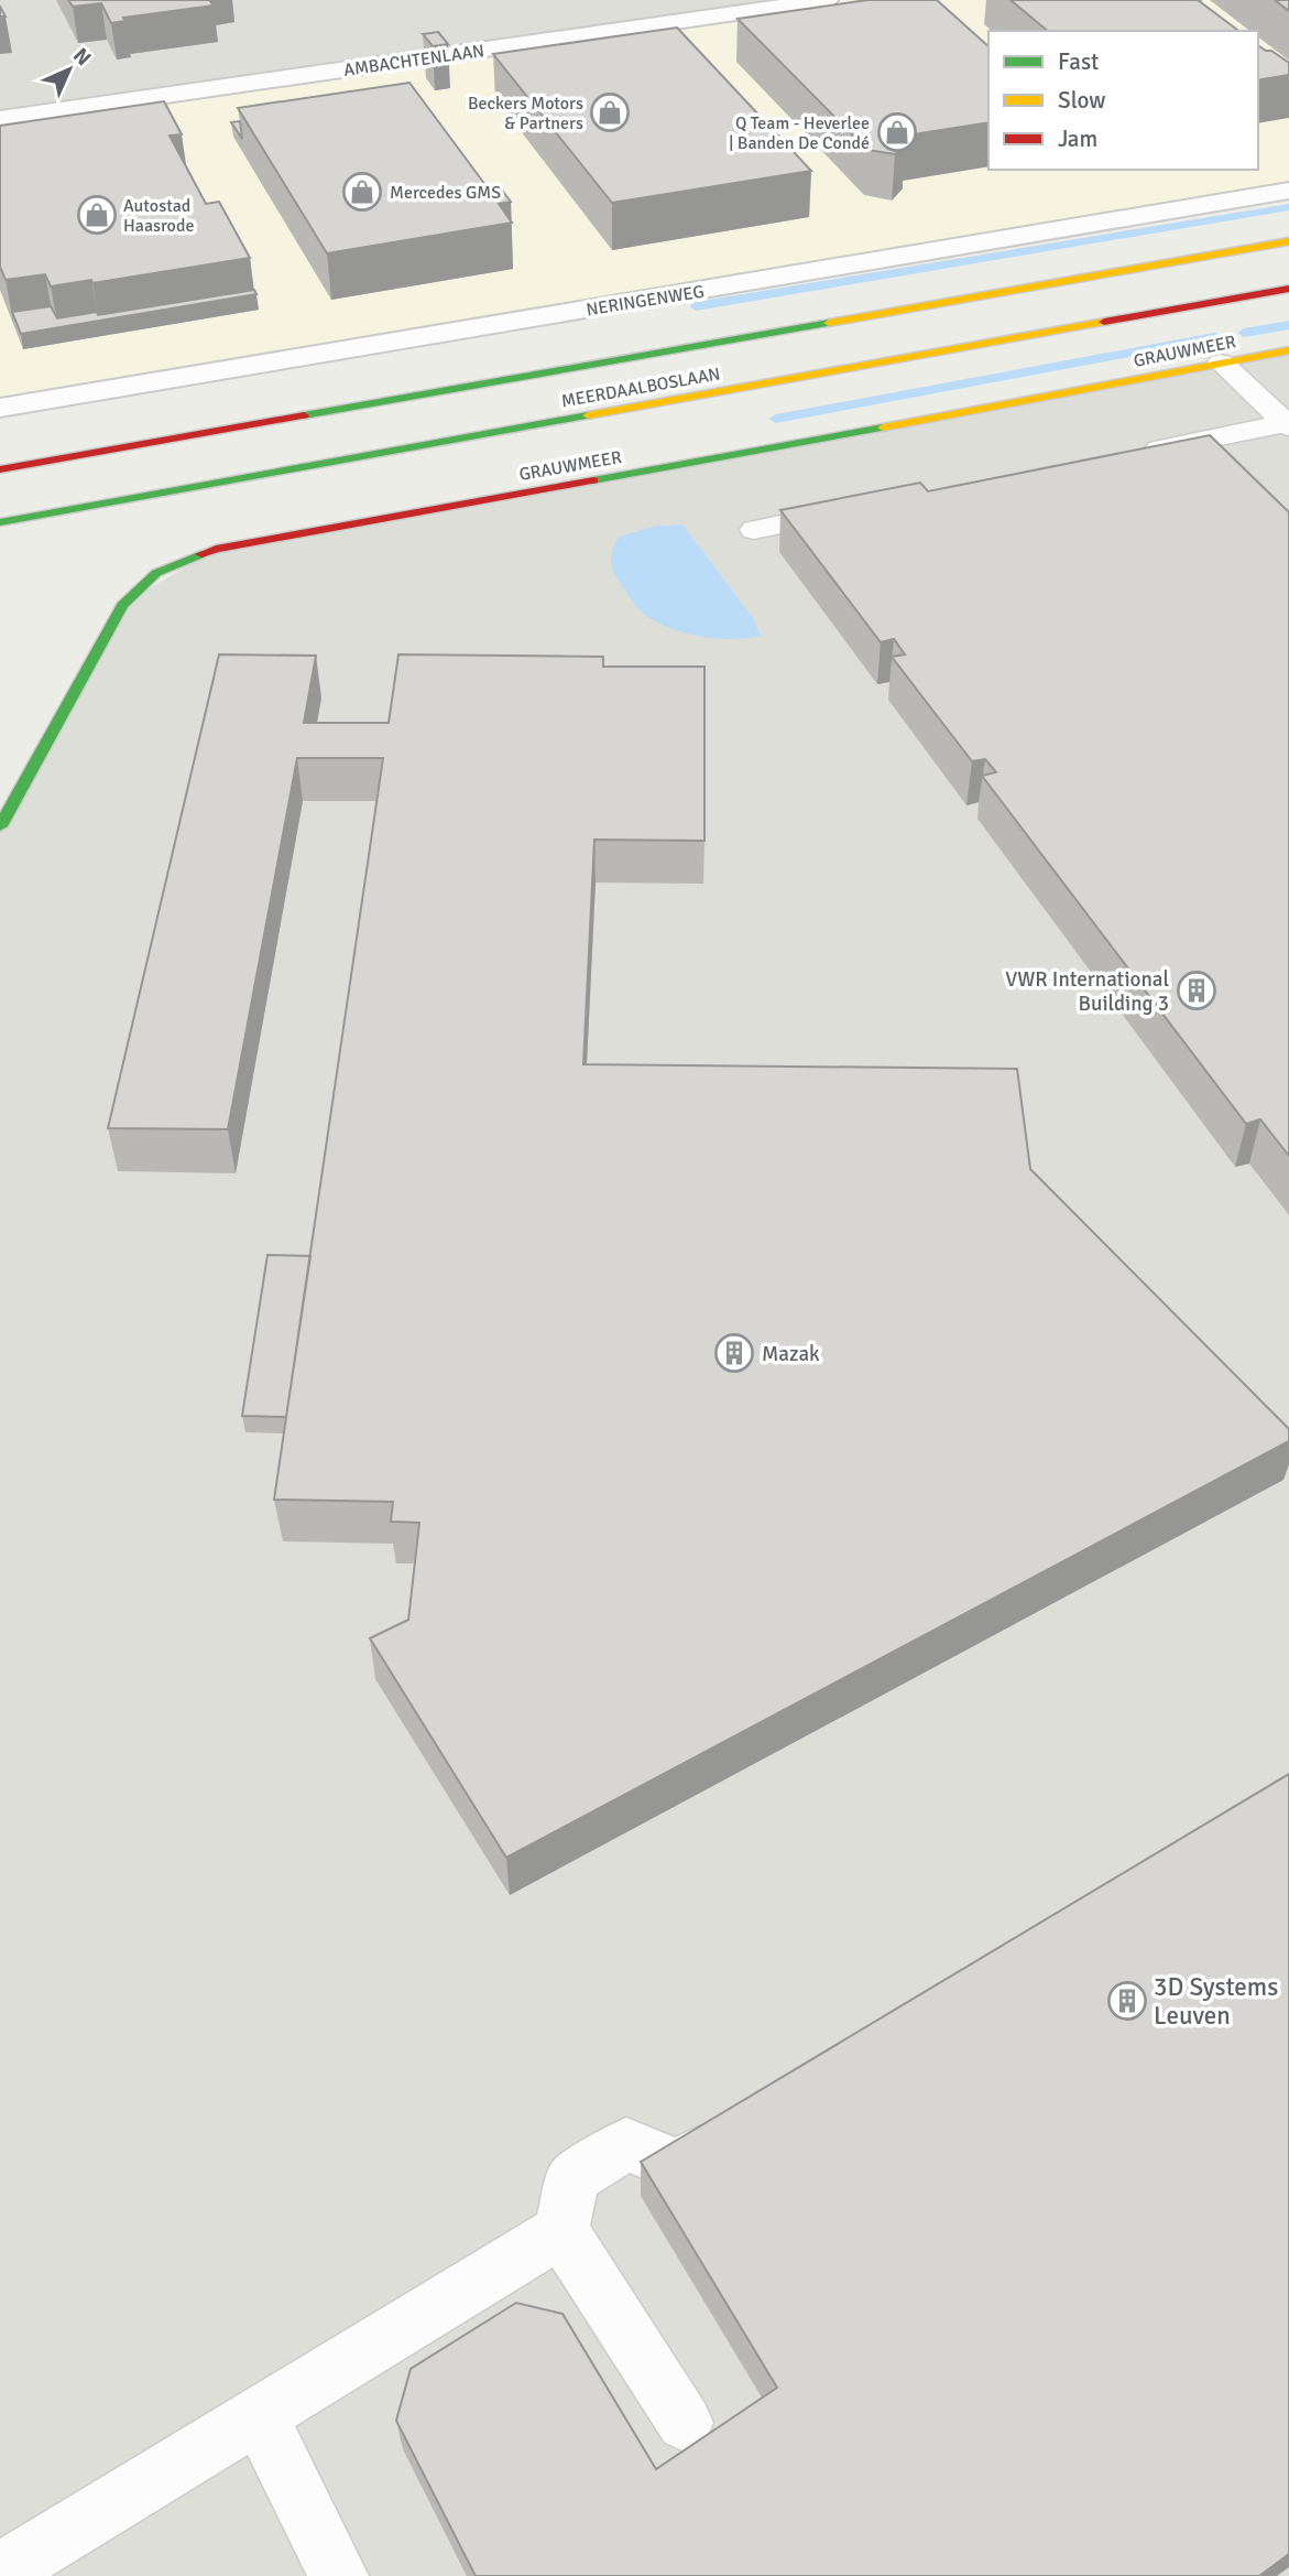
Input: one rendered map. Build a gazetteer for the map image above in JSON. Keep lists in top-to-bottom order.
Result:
{
  "streets": {
    "main road": ["GRAUWMEER", "MEERDAALBOSLAAN"],
    "street": ["AMBACHTENLAAN", "NERINGENWEG"]
  },
  "places": {
    "shop": [
      "Beckers Motors & Partners",
      "Q Team - Heverlee | Banden De Condé",
      "Mercedes GMS",
      "Autostad Haasrode"
    ],
    "building": ["VWR International Building 3", "Mazak", "3D Systems Leuven"]
  },
  "legend": ["Fast", "Slow", "Jam"],
  "north": "top right"
}
